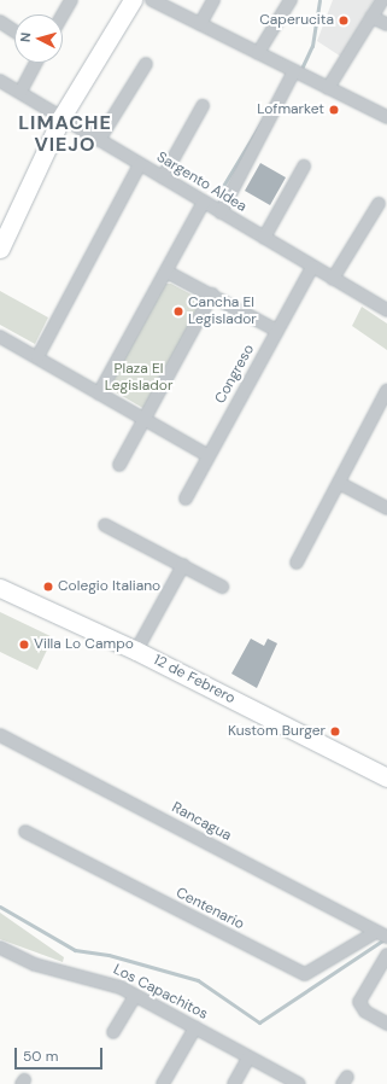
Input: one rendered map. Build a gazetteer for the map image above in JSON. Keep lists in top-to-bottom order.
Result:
{
  "streets": {
    "street": [
      "Sargento Aldea",
      "Congreso",
      "12 de Febrero",
      "Rancagua",
      "Centenario",
      "Los Capachitos"
    ]
  },
  "crossings": [
    ["Sargento Aldea", "Congreso"],
    ["Rancagua", "Centenario"]
  ],
  "districts": ["LIMACHE VIEJO"],
  "parks": ["Plaza El Legislador"],
  "places": [
    "Caperucita",
    "Lofmarket",
    "Cancha El Legislador",
    "Colegio Italiano",
    "Villa Lo Campo",
    "Kustom Burger"
  ],
  "scale_bar": "50 m",
  "north": "left"
}
